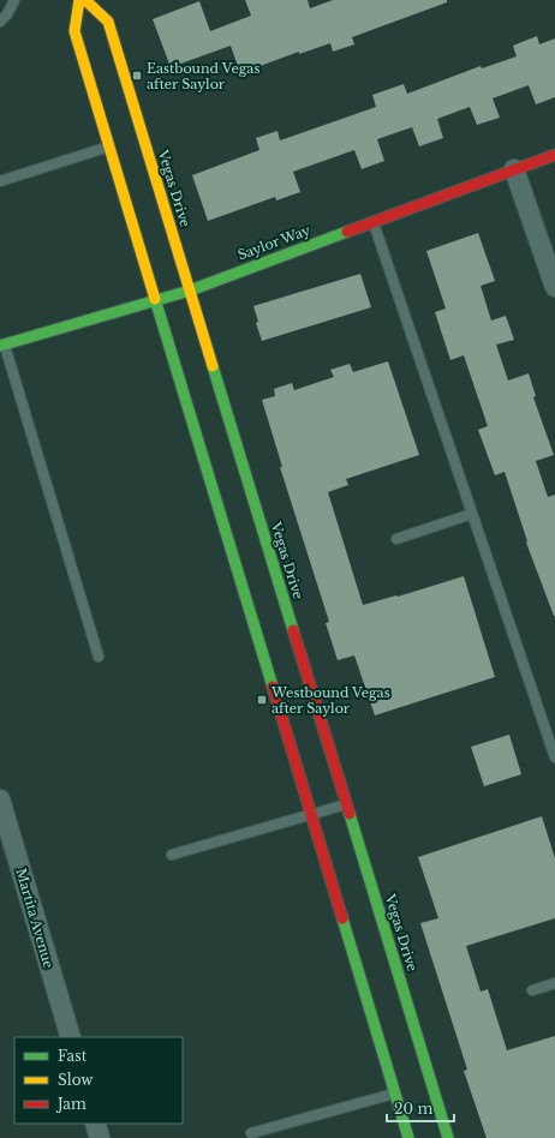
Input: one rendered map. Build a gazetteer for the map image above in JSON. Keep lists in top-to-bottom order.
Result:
{
  "streets": {
    "main road": ["Vegas Drive", "Saylor Way"],
    "street": ["Martita Avenue"]
  },
  "crossings": [
    ["Vegas Drive", "Saylor Way"]
  ],
  "places": {
    "transit": ["Eastbound Vegas after Saylor", "Westbound Vegas after Saylor"]
  },
  "legend": ["Fast", "Slow", "Jam"],
  "scale_bar": "20 m"
}
